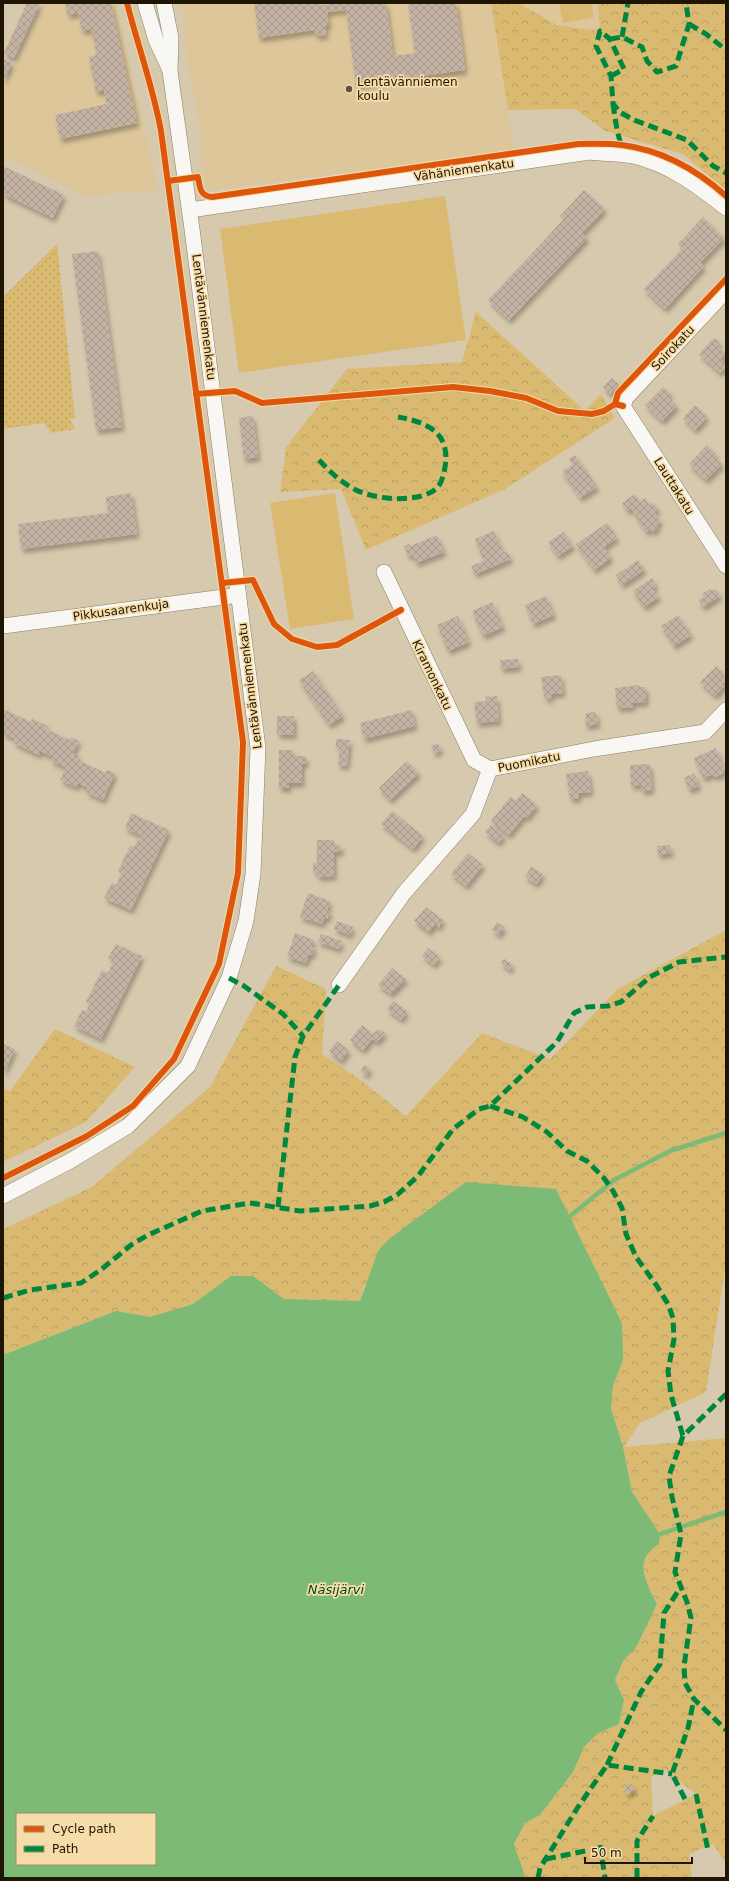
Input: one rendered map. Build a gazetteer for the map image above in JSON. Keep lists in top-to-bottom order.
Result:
{
  "streets": {
    "street": [
      "Vähäniemenkatu",
      "Lentävänniemenkatu",
      "Soirokatu",
      "Lauttakatu",
      "Pikkusaarenkuja",
      "Kiramonkatu",
      "Puomikatu"
    ]
  },
  "crossings": [
    ["Vähäniemenkatu", "Lentävänniemenkatu"],
    ["Lentävänniemenkatu", "Pikkusaarenkuja"],
    ["Soirokatu", "Lauttakatu"],
    ["Kiramonkatu", "Puomikatu"]
  ],
  "water": ["Näsijärvi"],
  "places": ["Lentävänniemen koulu"],
  "legend": ["Cycle path", "Path"],
  "scale_bar": "50 m"
}
